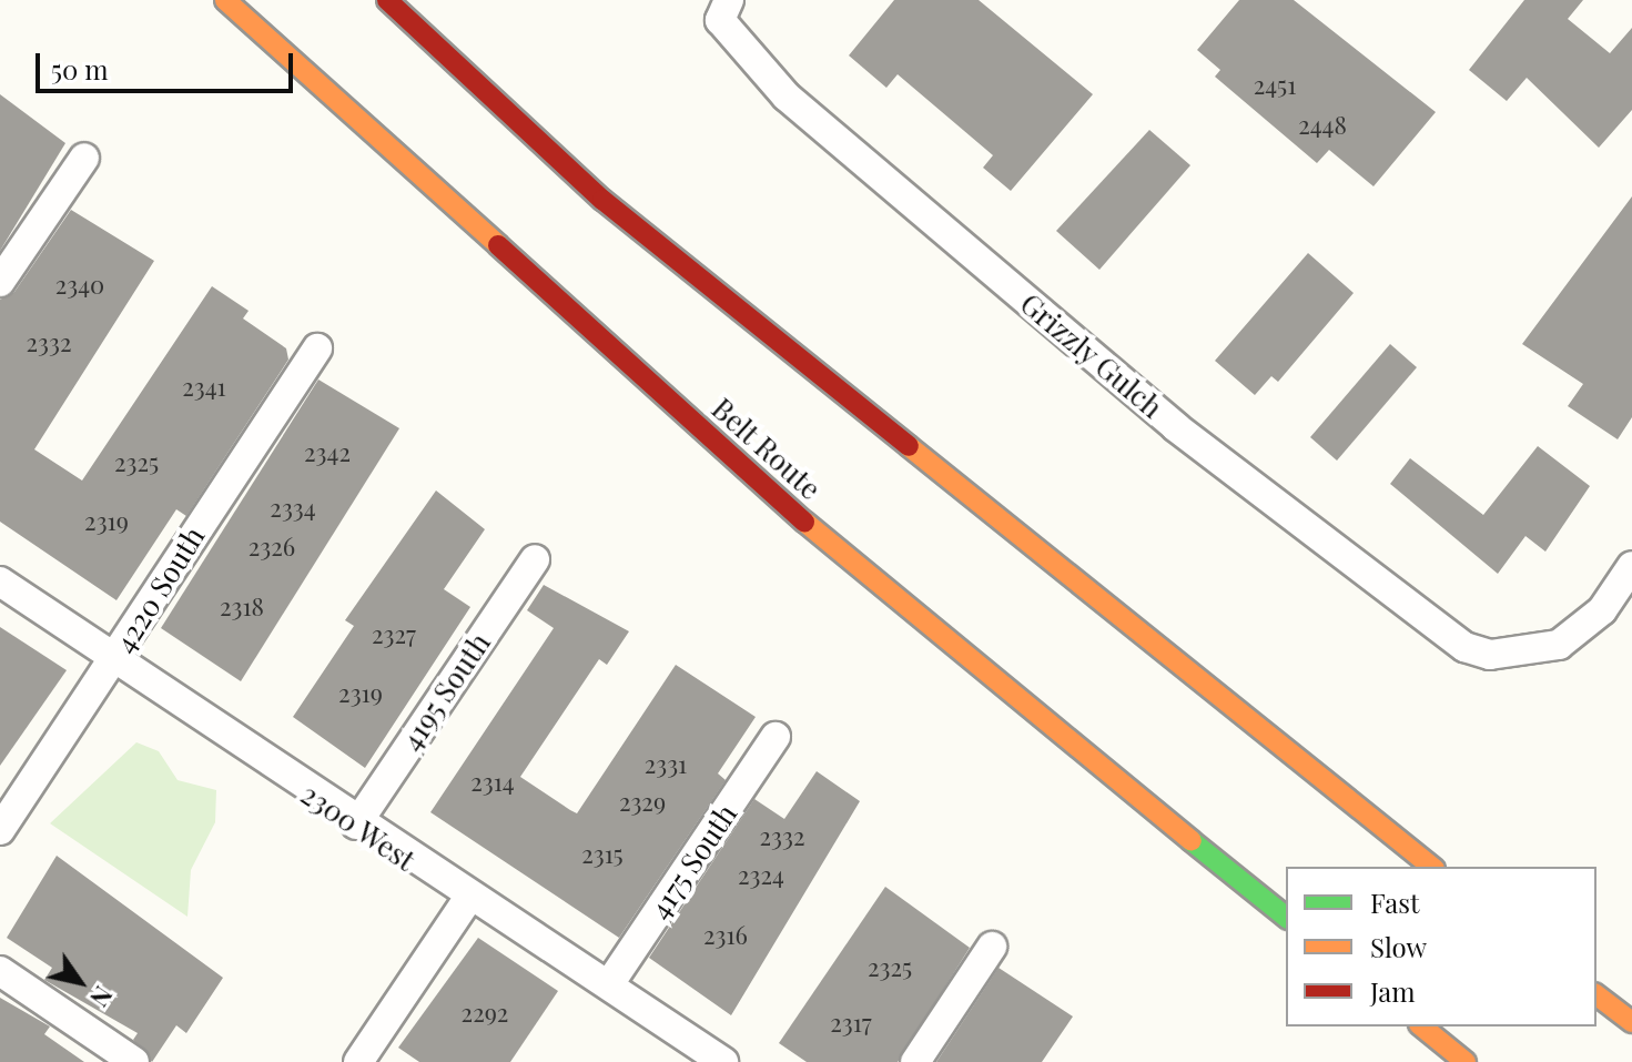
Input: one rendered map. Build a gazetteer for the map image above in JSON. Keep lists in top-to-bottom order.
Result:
{
  "streets": {
    "highway": ["Belt Route"],
    "street": [
      "Grizzly Gulch",
      "4220 South",
      "4195 South",
      "2300 West",
      "4175 South"
    ]
  },
  "crossings": [
    ["4220 South", "2300 West"],
    ["4195 South", "2300 West"],
    ["2300 West", "4175 South"]
  ],
  "house_numbers": [
    "2451",
    "2448",
    "2340",
    "2332",
    "2341",
    "2342",
    "2325",
    "2334",
    "2319",
    "2326",
    "2318",
    "2327",
    "2319",
    "2331",
    "2314",
    "2329",
    "2332",
    "2315",
    "2324",
    "2316",
    "2325",
    "2292",
    "2317"
  ],
  "legend": ["Fast", "Slow", "Jam"],
  "scale_bar": "50 m",
  "north": "bottom right"
}
